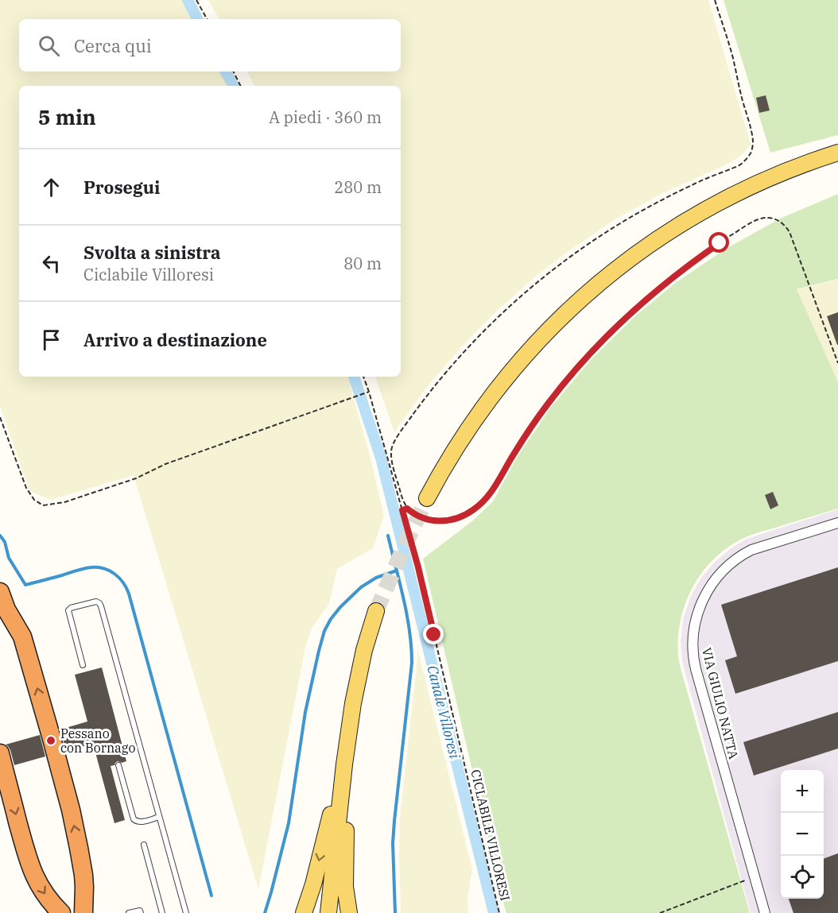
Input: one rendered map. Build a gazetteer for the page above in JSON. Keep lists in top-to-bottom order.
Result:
{
  "streets": {
    "street": ["VIA GIULIO NATTA"],
    "path": ["CICLABILE VILLORESI"]
  },
  "water": ["Canale Villoresi"],
  "places": ["Pessano con Bornago"],
  "page": {
    "search": "Cerca qui",
    "heading": ["5 min", "A piedi · 360 m"],
    "list": [
      ["Prosegui", "280 m"],
      ["Svolta a sinistra", "Ciclabile Villoresi", "80 m"],
      "Arrivo a destinazione"
    ],
    "map_buttons": ["+", "−"]
  }
}
